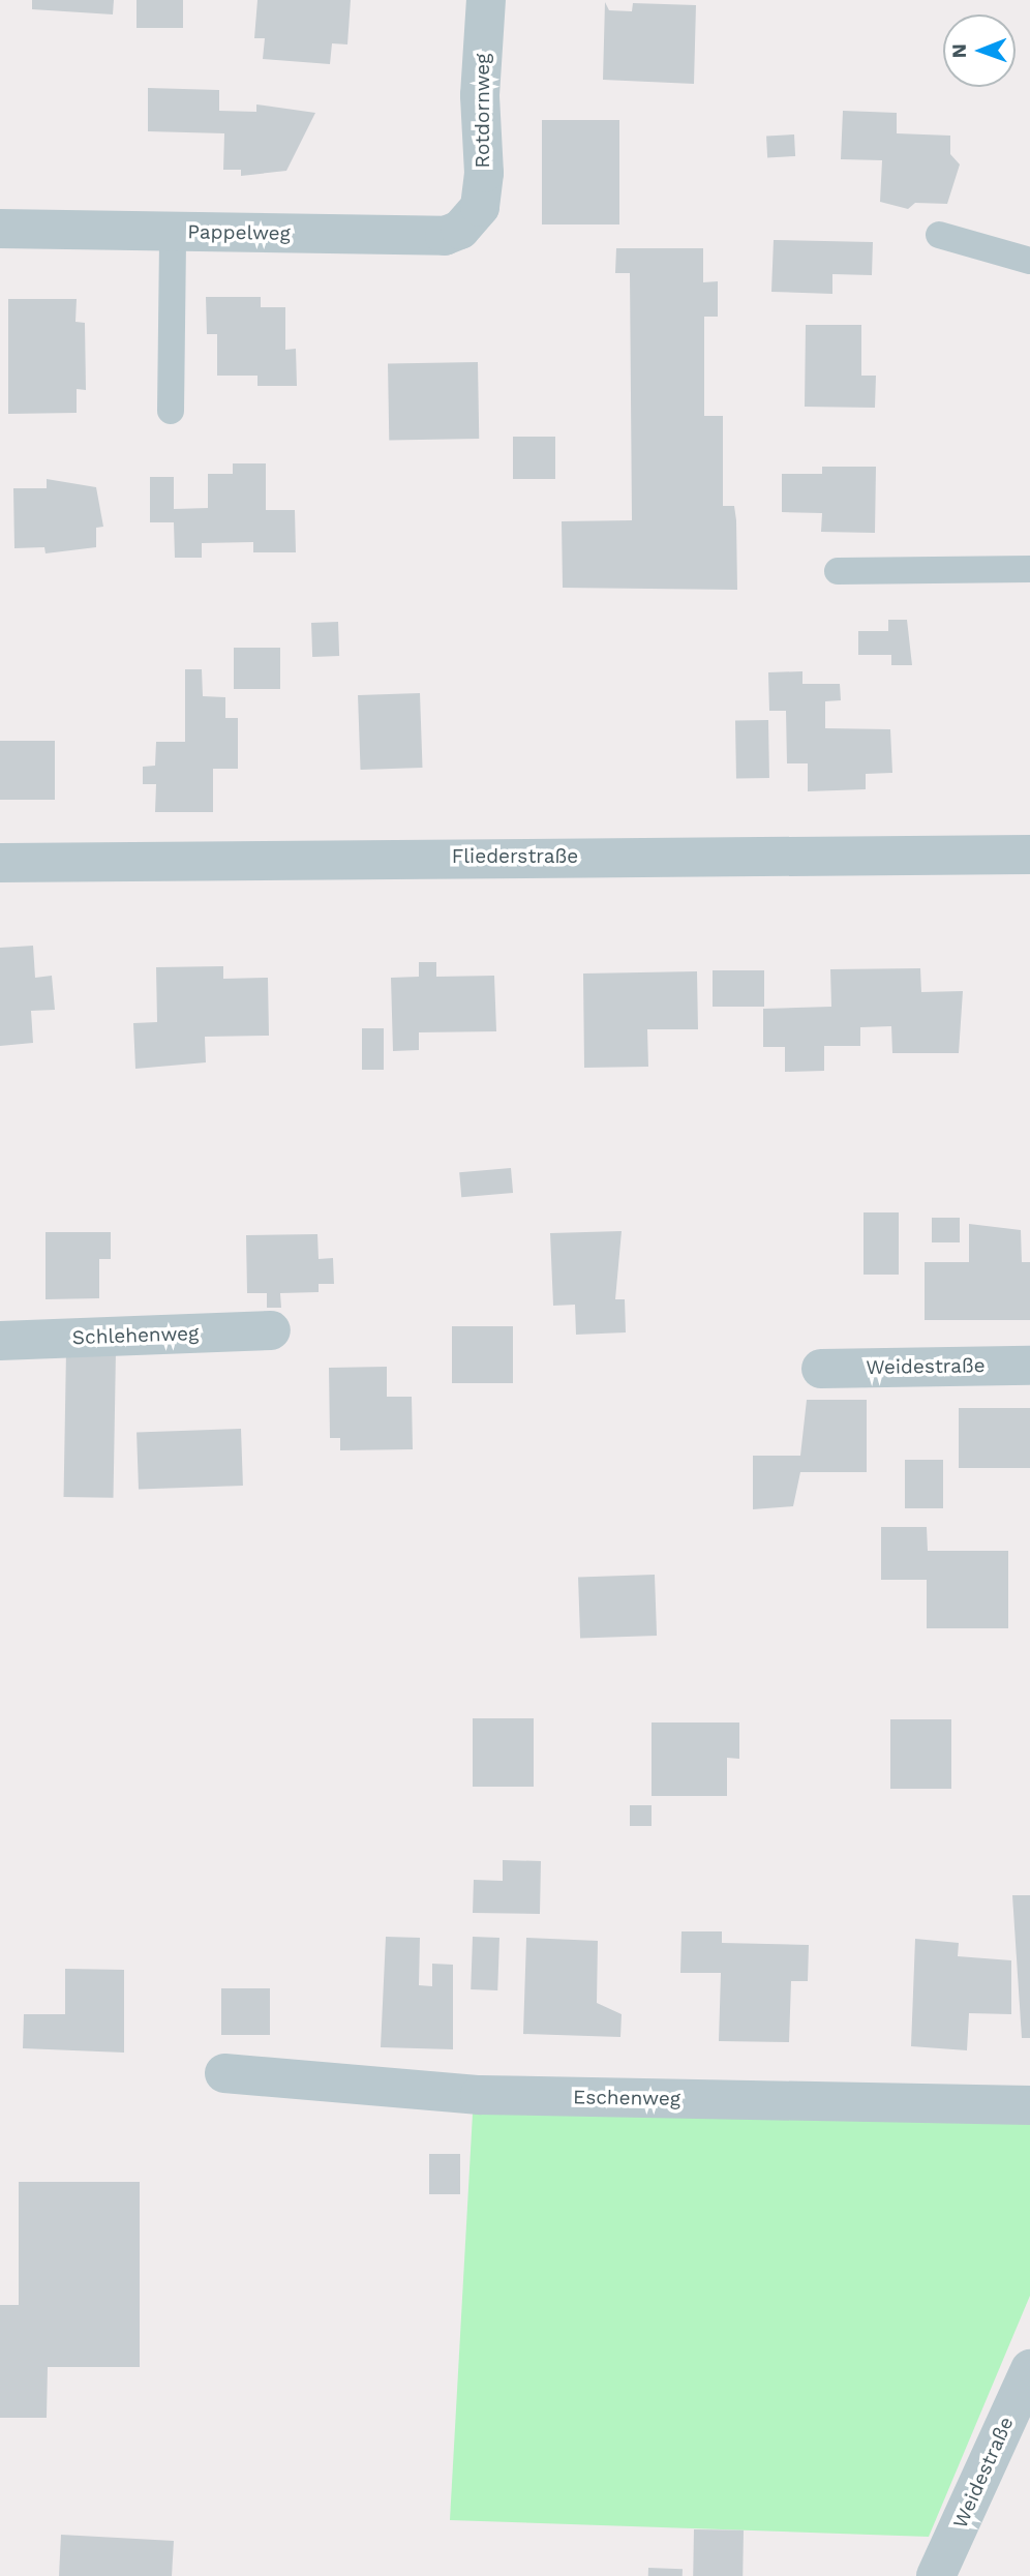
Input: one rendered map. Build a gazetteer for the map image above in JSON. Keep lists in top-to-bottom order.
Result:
{
  "streets": {
    "street": [
      "Rotdornweg",
      "Pappelweg",
      "Fliederstraße",
      "Schlehenweg",
      "Weidestraße",
      "Eschenweg"
    ]
  },
  "crossings": [
    ["Rotdornweg", "Pappelweg"]
  ],
  "north": "left"
}
